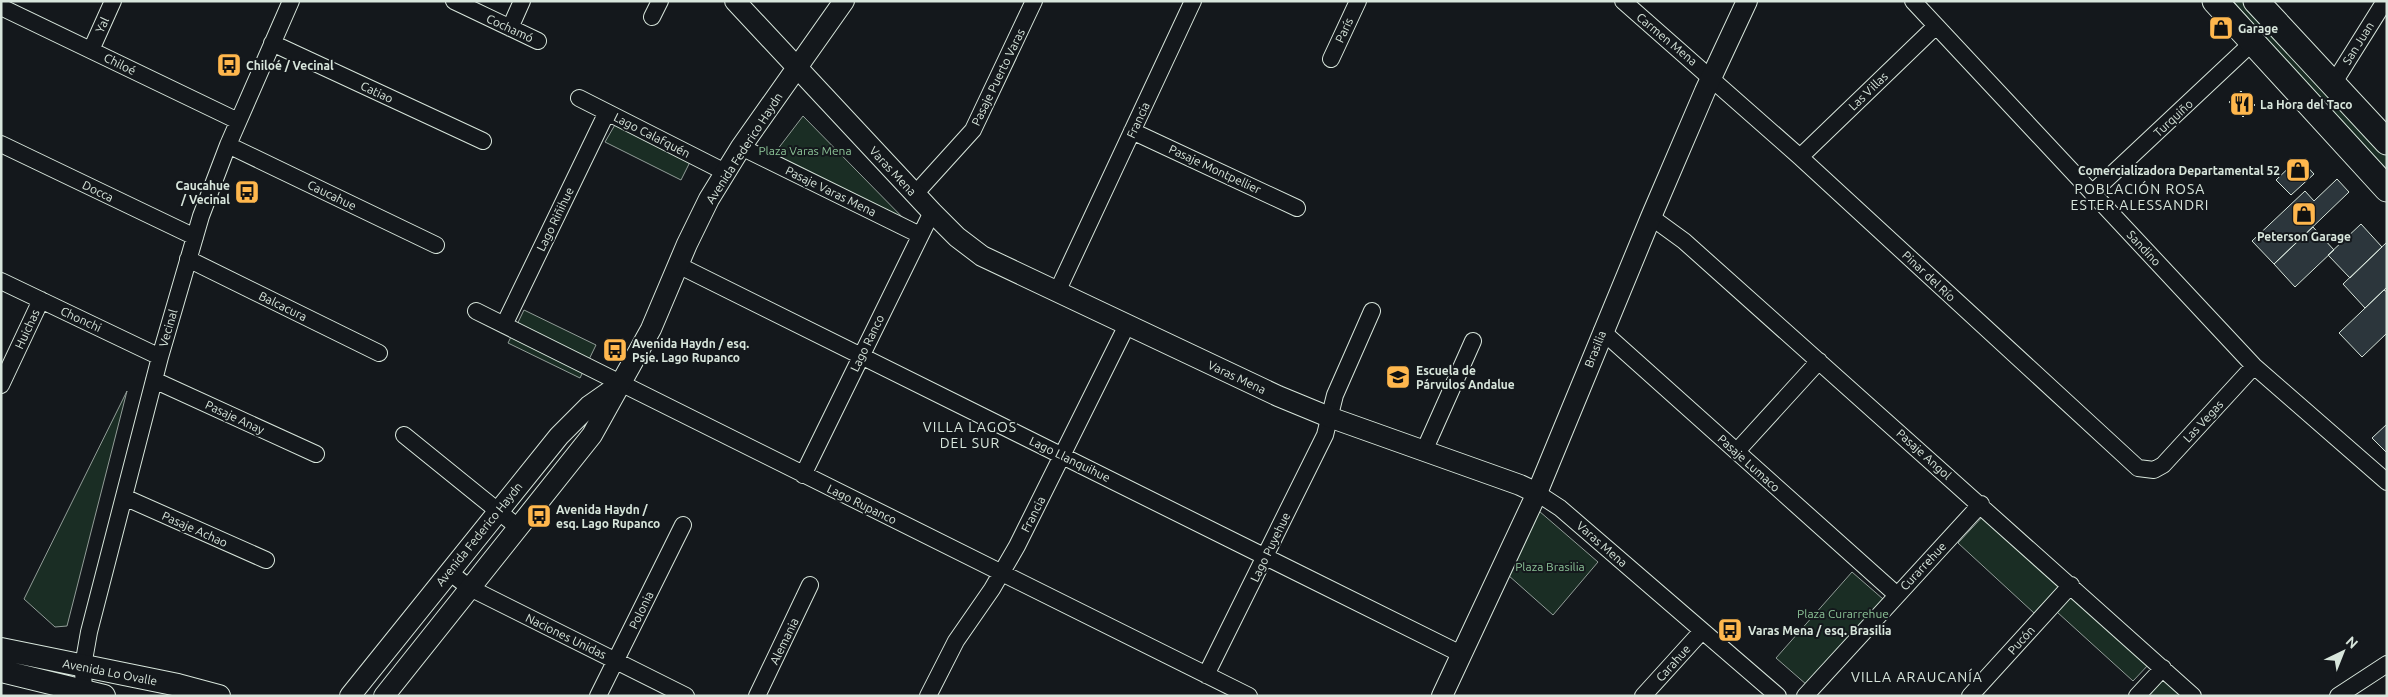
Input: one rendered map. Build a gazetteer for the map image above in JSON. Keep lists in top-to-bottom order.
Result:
{
  "streets": {
    "main road": ["Avenida Lo Ovalle"],
    "street": [
      "Yal",
      "Cochamó",
      "París",
      "Carmen Mena",
      "San Juan",
      "Chiloé",
      "Pasaje Puerto Varas",
      "Las Villas",
      "Catiao",
      "Turquiño",
      "Francia",
      "Lago Calafquén",
      "Avenida Federico Haydn",
      "Pasaje Montpellier",
      "Varas Mena",
      "Docca",
      "Pasaje Varas Mena",
      "Caucahue",
      "Lago Riñihue",
      "Sandino",
      "Pinar del Río",
      "Balcacura",
      "Chonchi",
      "Vecinal",
      "Huichas",
      "Lago Ranco",
      "Brasilia",
      "Pasaje Anay",
      "Las Vegas",
      "Pasaje Angol",
      "Lago Llanquihue",
      "Pasaje Lumaco",
      "Lago Rupanco",
      "Pasaje Achao",
      "Lago Puyehue",
      "Curarrehue",
      "Polonia",
      "Naciones Unidas",
      "Pucón",
      "Alemania",
      "Carahue"
    ]
  },
  "crossings": [
    ["Yal", "Chiloé"],
    ["Carmen Mena", "Pinar del Río"],
    ["Carmen Mena", "Brasilia"],
    ["Chiloé", "Vecinal"],
    ["Pasaje Puerto Varas", "Varas Mena"],
    ["Las Villas", "Sandino"],
    ["Las Villas", "Pinar del Río"],
    ["Catiao", "Vecinal"],
    ["Turquiño", "Sandino"],
    ["Francia", "Pasaje Montpellier"],
    ["Francia", "Varas Mena"],
    ["Francia", "Lago Llanquihue"],
    ["Francia", "Lago Rupanco"],
    ["Lago Calafquén", "Avenida Federico Haydn"],
    ["Lago Calafquén", "Lago Riñihue"],
    ["Avenida Federico Haydn", "Varas Mena"],
    ["Avenida Federico Haydn", "Pasaje Varas Mena"],
    ["Avenida Federico Haydn", "Lago Llanquihue"],
    ["Avenida Federico Haydn", "Lago Rupanco"],
    ["Avenida Federico Haydn", "Naciones Unidas"],
    ["Varas Mena", "Lago Ranco"],
    ["Varas Mena", "Brasilia"],
    ["Varas Mena", "Lago Puyehue"],
    ["Varas Mena", "Carahue"],
    ["Docca", "Vecinal"],
    ["Pasaje Varas Mena", "Lago Ranco"],
    ["Caucahue", "Vecinal"],
    ["Lago Riñihue", "Lago Rupanco"],
    ["Sandino", "Las Vegas"],
    ["Pinar del Río", "Brasilia"],
    ["Pinar del Río", "Las Vegas"],
    ["Balcacura", "Vecinal"],
    ["Chonchi", "Vecinal"],
    ["Chonchi", "Huichas"],
    ["Vecinal", "Pasaje Anay"],
    ["Vecinal", "Pasaje Achao"],
    ["Vecinal", "Avenida Lo Ovalle"],
    ["Lago Ranco", "Lago Llanquihue"],
    ["Lago Ranco", "Lago Rupanco"],
    ["Brasilia", "Pasaje Angol"],
    ["Brasilia", "Lago Llanquihue"],
    ["Brasilia", "Pasaje Lumaco"],
    ["Pasaje Angol", "Curarrehue"],
    ["Pasaje Angol", "Pucón"],
    ["Lago Llanquihue", "Lago Puyehue"],
    ["Pasaje Lumaco", "Curarrehue"],
    ["Lago Rupanco", "Lago Puyehue"],
    ["Polonia", "Naciones Unidas"]
  ],
  "districts": ["POBLACIÓN ROSA ESTER ALESSANDRI", "VILLA LAGOS DEL SUR", "VILLA ARAUCANÍA"],
  "parks": ["Plaza Varas Mena", "Plaza Brasilia", "Plaza Curarrehue"],
  "places": {
    "shop": ["Garage", "Comercializadora Departamental 52", "Peterson Garage"],
    "bus stop": [
      "Chiloé / Vecinal",
      "Caucahue / Vecinal",
      "Avenida Haydn / esq. Psje. Lago Rupanco",
      "Avenida Haydn / esq. Lago Rupanco",
      "Varas Mena / esq. Brasilia"
    ],
    "restaurant": ["La Hora del Taco"],
    "school or university": ["Escuela de Párvulos Andalue"]
  },
  "north": "top right"
}
